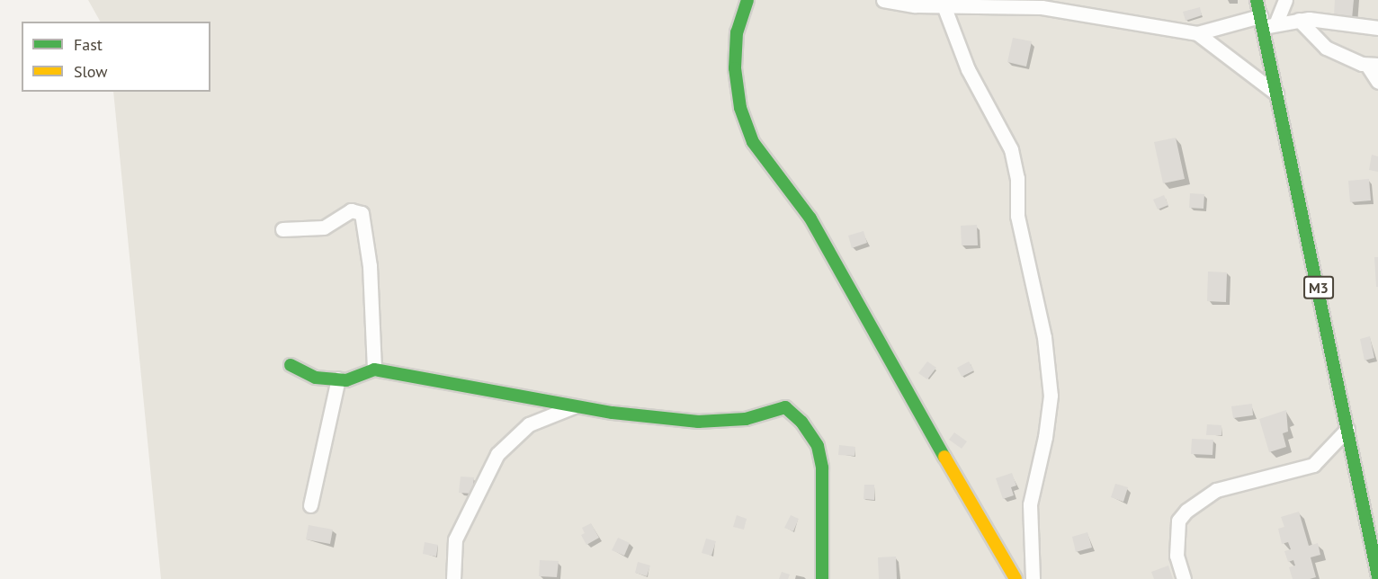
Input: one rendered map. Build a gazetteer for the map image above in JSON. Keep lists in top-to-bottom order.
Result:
{
  "streets": {
    "street": ["M3"]
  },
  "legend": ["Fast", "Slow"]
}
